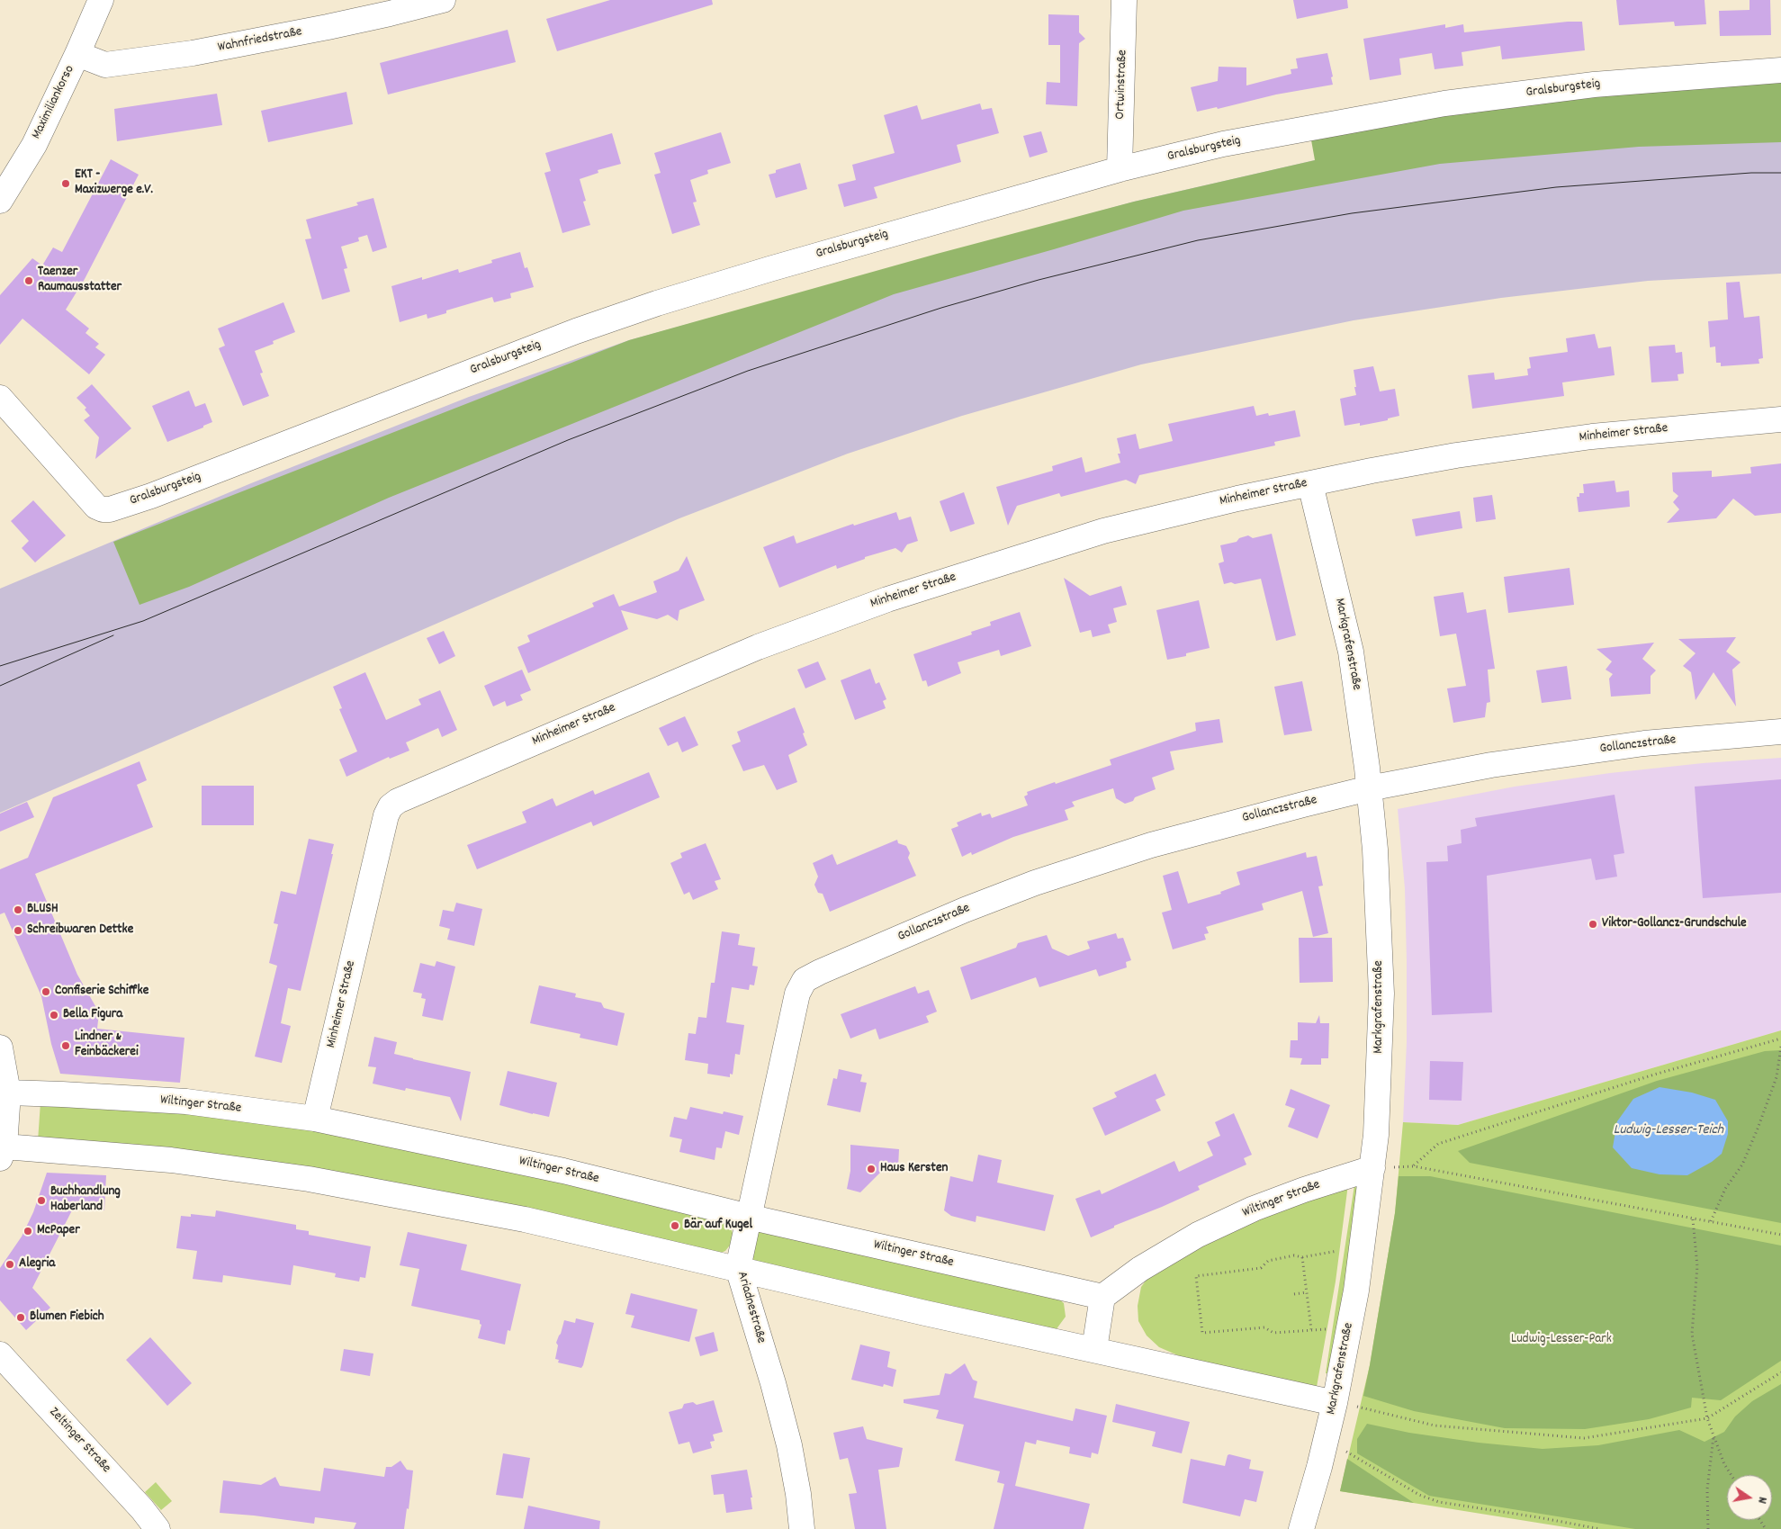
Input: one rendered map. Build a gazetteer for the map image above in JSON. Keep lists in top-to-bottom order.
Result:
{
  "streets": {
    "street": [
      "Wahnfriedstraße",
      "Ortwinstraße",
      "Gralsburgsteig",
      "Maximiliankorso",
      "Minheimer Straße",
      "Markgrafenstraße",
      "Gollanczstraße",
      "Wiltinger Straße",
      "Ariadnestraße",
      "Zeltinger Straße"
    ]
  },
  "crossings": [
    ["Wahnfriedstraße", "Maximiliankorso"],
    ["Ortwinstraße", "Gralsburgsteig"],
    ["Minheimer Straße", "Markgrafenstraße"],
    ["Minheimer Straße", "Wiltinger Straße"],
    ["Markgrafenstraße", "Gollanczstraße"],
    ["Markgrafenstraße", "Wiltinger Straße"],
    ["Gollanczstraße", "Ariadnestraße"],
    ["Wiltinger Straße", "Ariadnestraße"]
  ],
  "water": ["Ludwig-Lesser-Teich"],
  "parks": ["Ludwig-Lesser-Park"],
  "places": [
    "EKT - Maxizwerge e.V.",
    "Taenzer Raumausstatter",
    "BLUSH",
    "Viktor-Gollancz-Grundschule",
    "Schreibwaren Dettke",
    "Confiserie Schiffke",
    "Bella Figura",
    "Lindner & Feinbäckerei",
    "Haus Kersten",
    "Buchhandlung Haberland",
    "Bär auf Kugel",
    "McPaper",
    "Alegria",
    "Blumen Fiebich"
  ],
  "north": "right"
}
